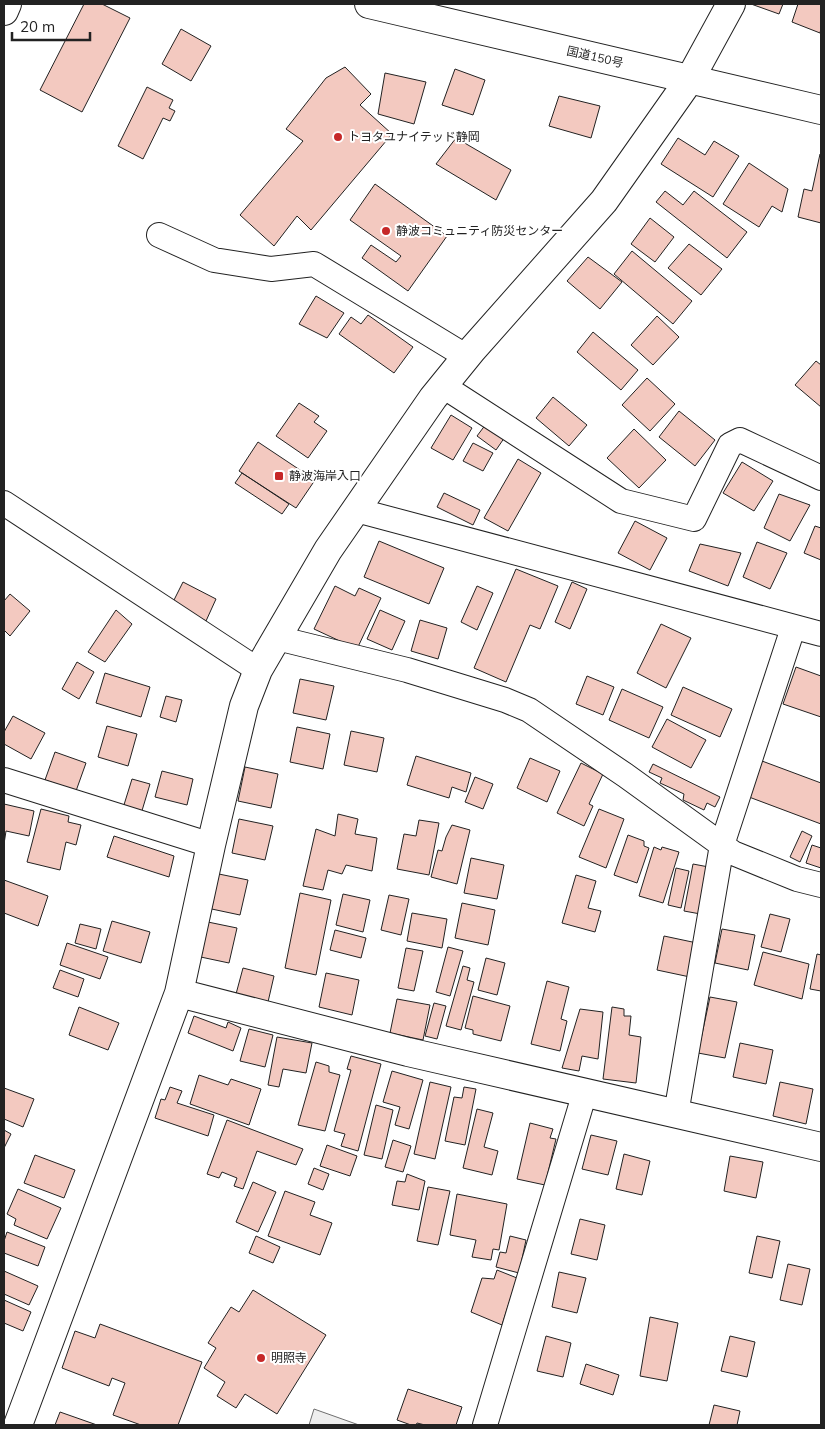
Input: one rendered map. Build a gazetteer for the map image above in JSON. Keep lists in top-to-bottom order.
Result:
{
  "streets": {
    "main road": ["国道150号"]
  },
  "places": {
    "other": ["トヨタユナイテッド静岡", "静波コミュニティ防災センター", "明照寺"],
    "transit": ["静波海岸入口"]
  },
  "scale_bar": "20 m"
}
